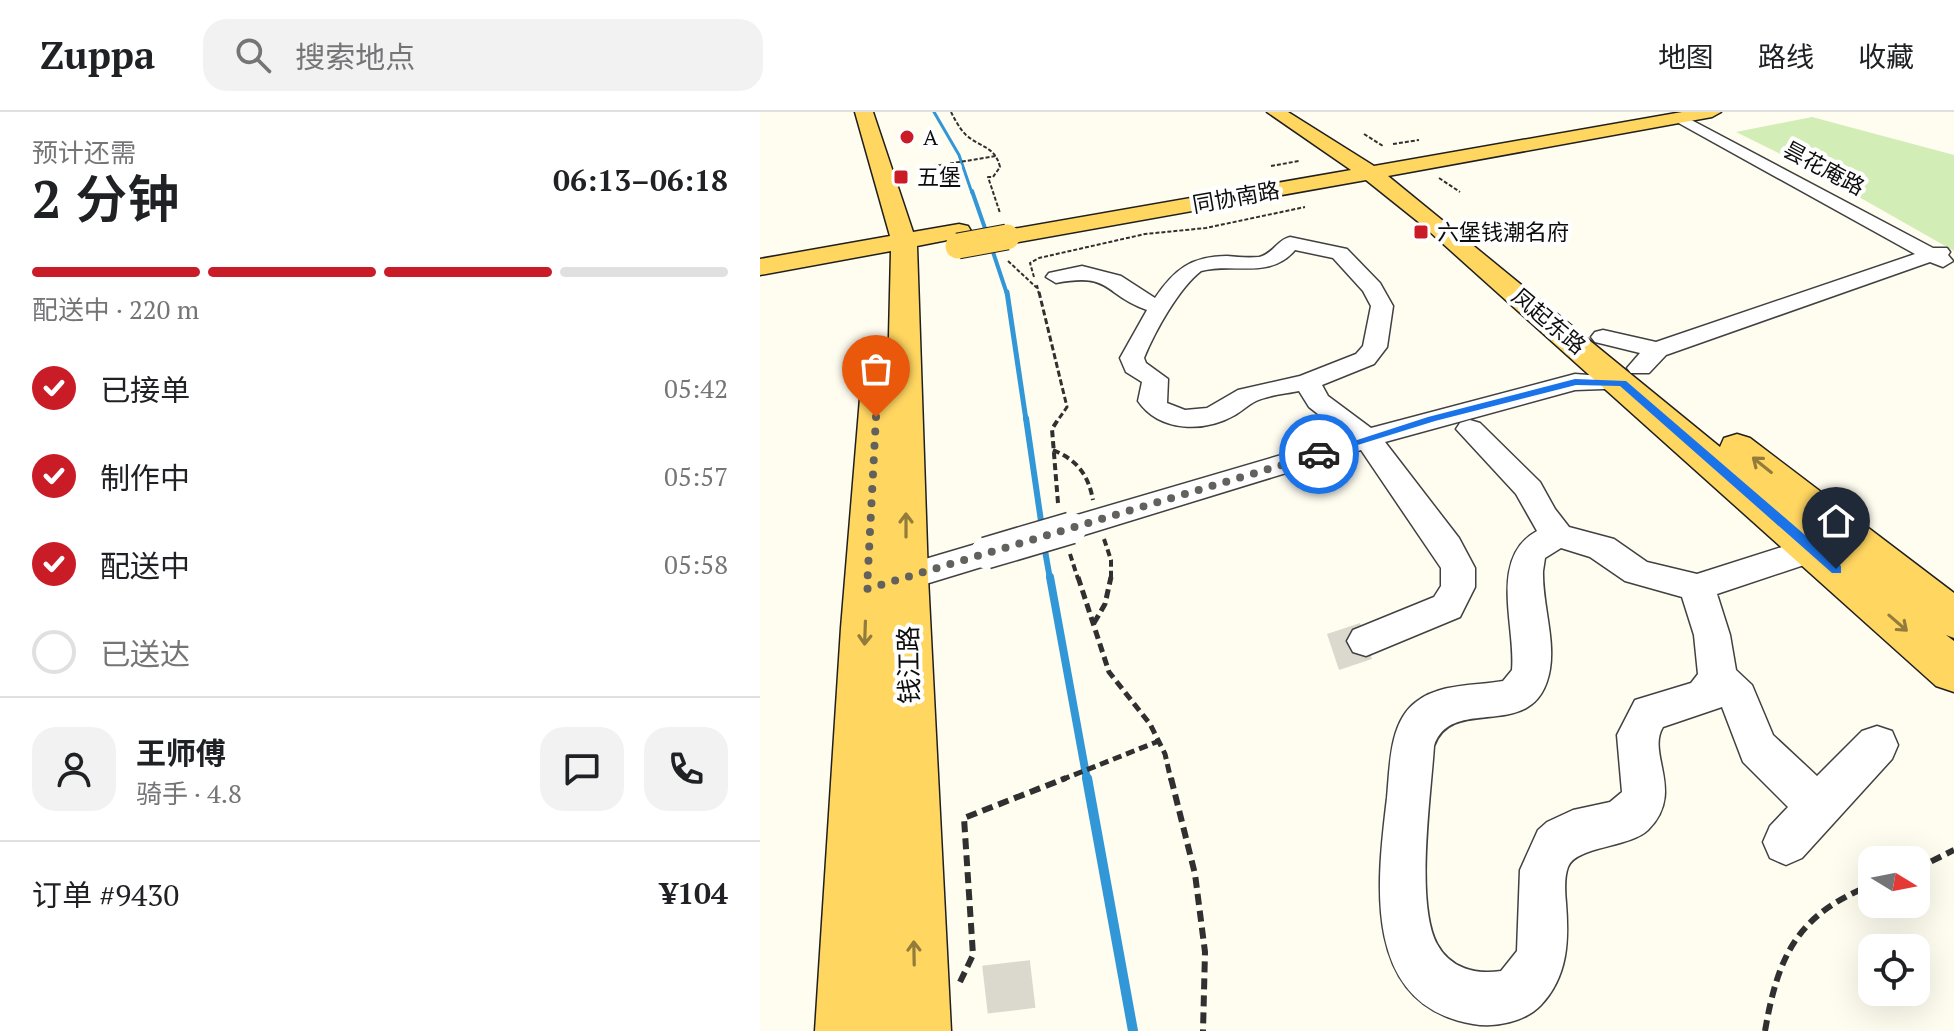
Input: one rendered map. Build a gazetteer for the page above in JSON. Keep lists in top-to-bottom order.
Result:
{
  "streets": {
    "main road": ["同协南路", "凤起东路", "钱江路"],
    "street": ["昙花庵路"]
  },
  "crossings": [
    ["昙花庵路", "同协南路"],
    ["同协南路", "凤起东路"],
    ["同协南路", "钱江路"]
  ],
  "places": {
    "other": ["A"],
    "transit": ["五堡", "六堡钱潮名府"]
  },
  "north": "right",
  "page": {
    "header": "Zuppa",
    "search": "搜索地点",
    "nav": ["地图", "路线", "收藏"],
    "heading": ["2 分钟", "预计还需", "06:13–06:18"],
    "panel": [
      "王师傅",
      "骑手 · 4.8",
      "订单 #9430",
      "¥104"
    ],
    "bar": "配送中 · 220 m",
    "list": [
      ["已接单", "05:42"],
      ["制作中", "05:57"],
      ["配送中", "05:58"],
      "已送达"
    ]
  }
}
